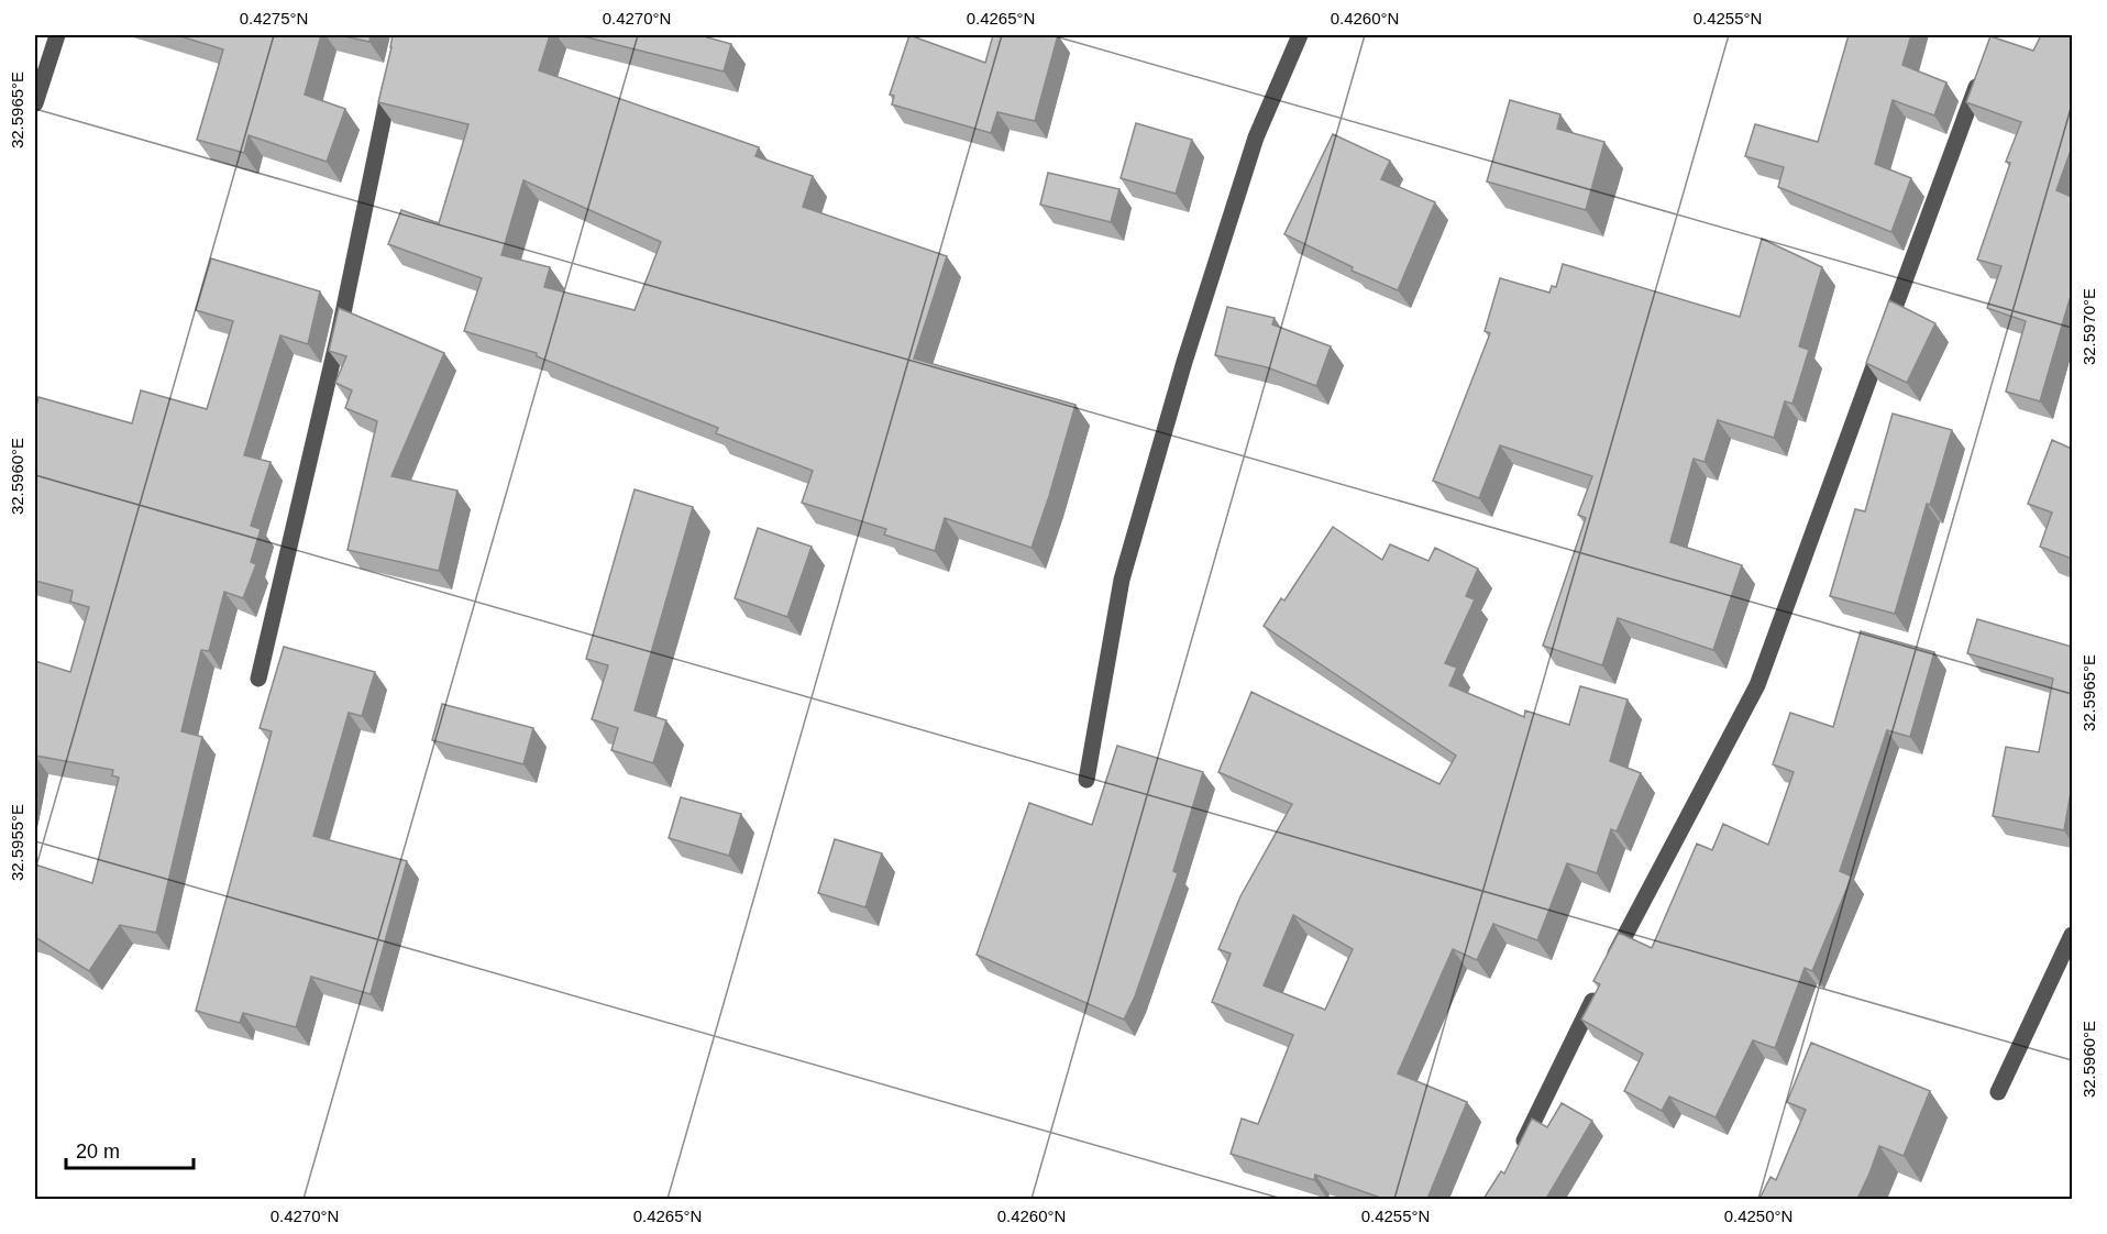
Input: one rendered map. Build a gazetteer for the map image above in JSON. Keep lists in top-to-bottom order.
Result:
{
  "scale_bar": "20 m",
  "coordinates": [
    "0.4275°N",
    "0.4270°N",
    "0.4265°N",
    "0.4260°N",
    "0.4255°N",
    "32.5965°E",
    "32.5970°E",
    "32.5960°E",
    "32.5955°E",
    "0.4250°N"
  ]
}
